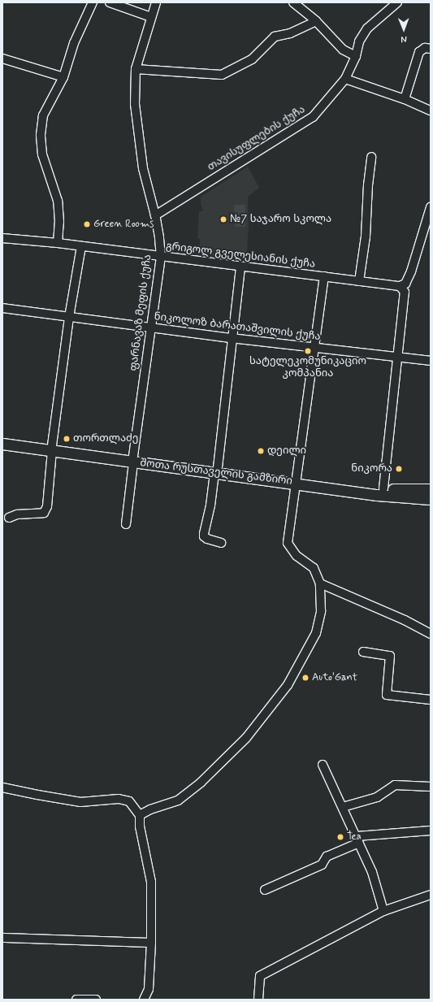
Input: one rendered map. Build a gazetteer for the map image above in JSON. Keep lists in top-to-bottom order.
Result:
{
  "streets": {
    "main road": ["შოთა რუსთაველის გამზირი"],
    "street": [
      "თავისუფლების ქუჩა",
      "გრიგოლ გველესიანის ქუჩა",
      "ფარნავაზ მეფის ქუჩა",
      "ნიკოლოზ ბარათაშვილის ქუჩა"
    ]
  },
  "crossings": [
    ["თავისუფლების ქუჩა", "ფარნავაზ მეფის ქუჩა"],
    ["გრიგოლ გველესიანის ქუჩა", "ფარნავაზ მეფის ქუჩა"],
    ["ფარნავაზ მეფის ქუჩა", "ნიკოლოზ ბარათაშვილის ქუჩა"],
    ["ფარნავაზ მეფის ქუჩა", "შოთა რუსთაველის გამზირი"]
  ],
  "places": [
    "№7 საჯარო სკოლა",
    "Green Rooms",
    "სატელეკომუნიკაციო კომპანია",
    "თორთლაძე",
    "დეილი",
    "ნიკორა",
    "Auto'Gant",
    "Tea"
  ],
  "north": "bottom"
}
